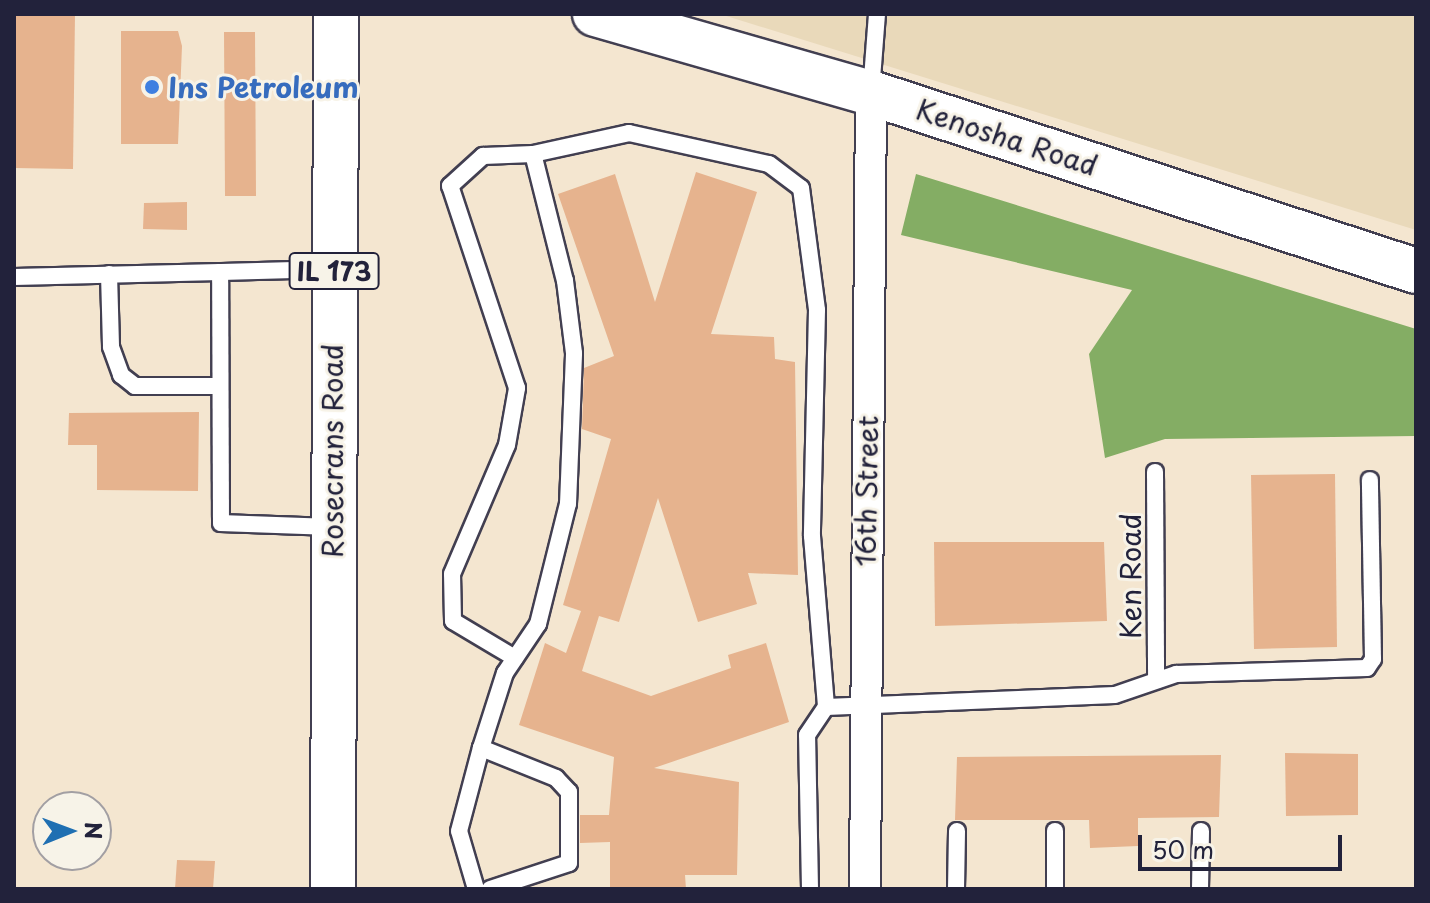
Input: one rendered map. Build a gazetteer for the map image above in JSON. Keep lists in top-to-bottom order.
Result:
{
  "streets": {
    "main road": ["Kenosha Road", "IL 173", "Rosecrans Road"],
    "street": ["16th Street"],
    "lane": ["Ken Road"]
  },
  "crossings": [
    ["Kenosha Road", "16th Street"]
  ],
  "places": ["Ins Petroleum"],
  "scale_bar": "50 m",
  "north": "right"
}
